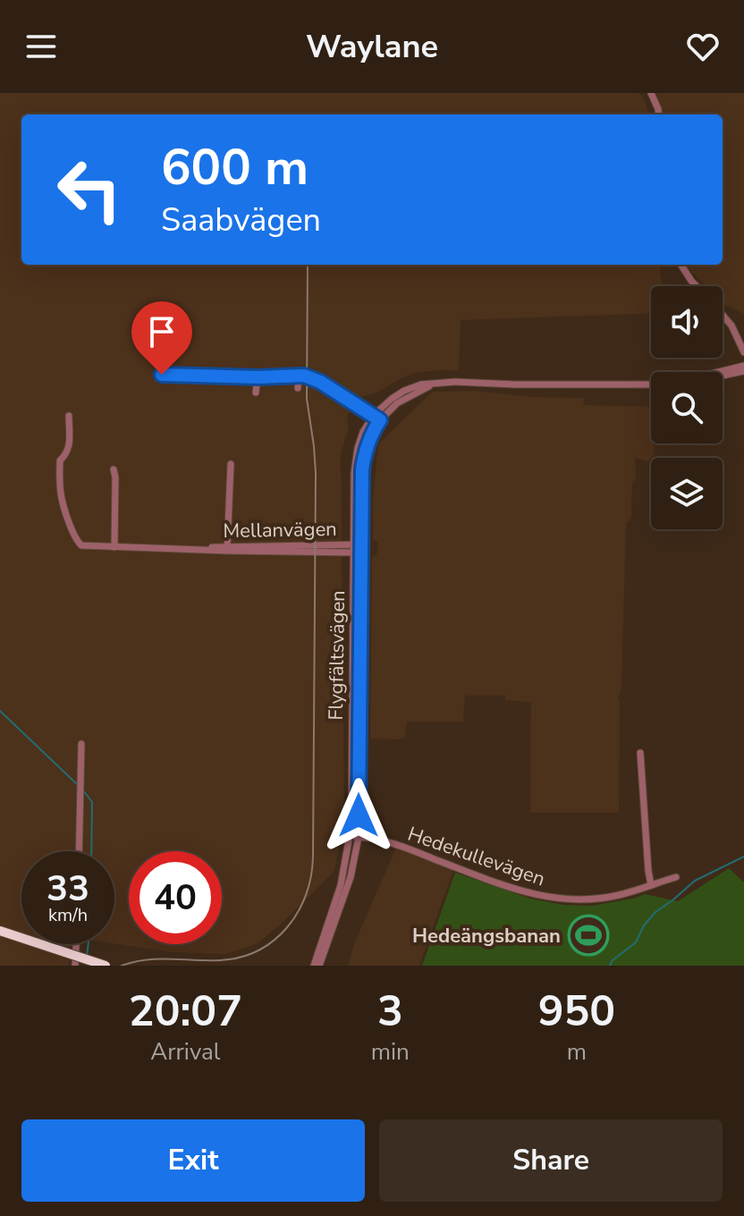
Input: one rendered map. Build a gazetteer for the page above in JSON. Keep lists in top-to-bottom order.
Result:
{
  "streets": {
    "street": ["Mellanvägen", "Flygfältsvägen", "Hedekullevägen"]
  },
  "crossings": [
    ["Mellanvägen", "Flygfältsvägen"],
    ["Flygfältsvägen", "Hedekullevägen"]
  ],
  "places": {
    "sports": ["Hedeängsbanan"]
  },
  "page": {
    "header": "Waylane",
    "turn": ["600 m", "Saabvägen"],
    "speed": "33 km/h",
    "limit": "40",
    "eta": [
      "20:07",
      "Arrival",
      "3",
      "min",
      "950",
      "m"
    ],
    "buttons": ["Exit", "Share"]
  }
}
